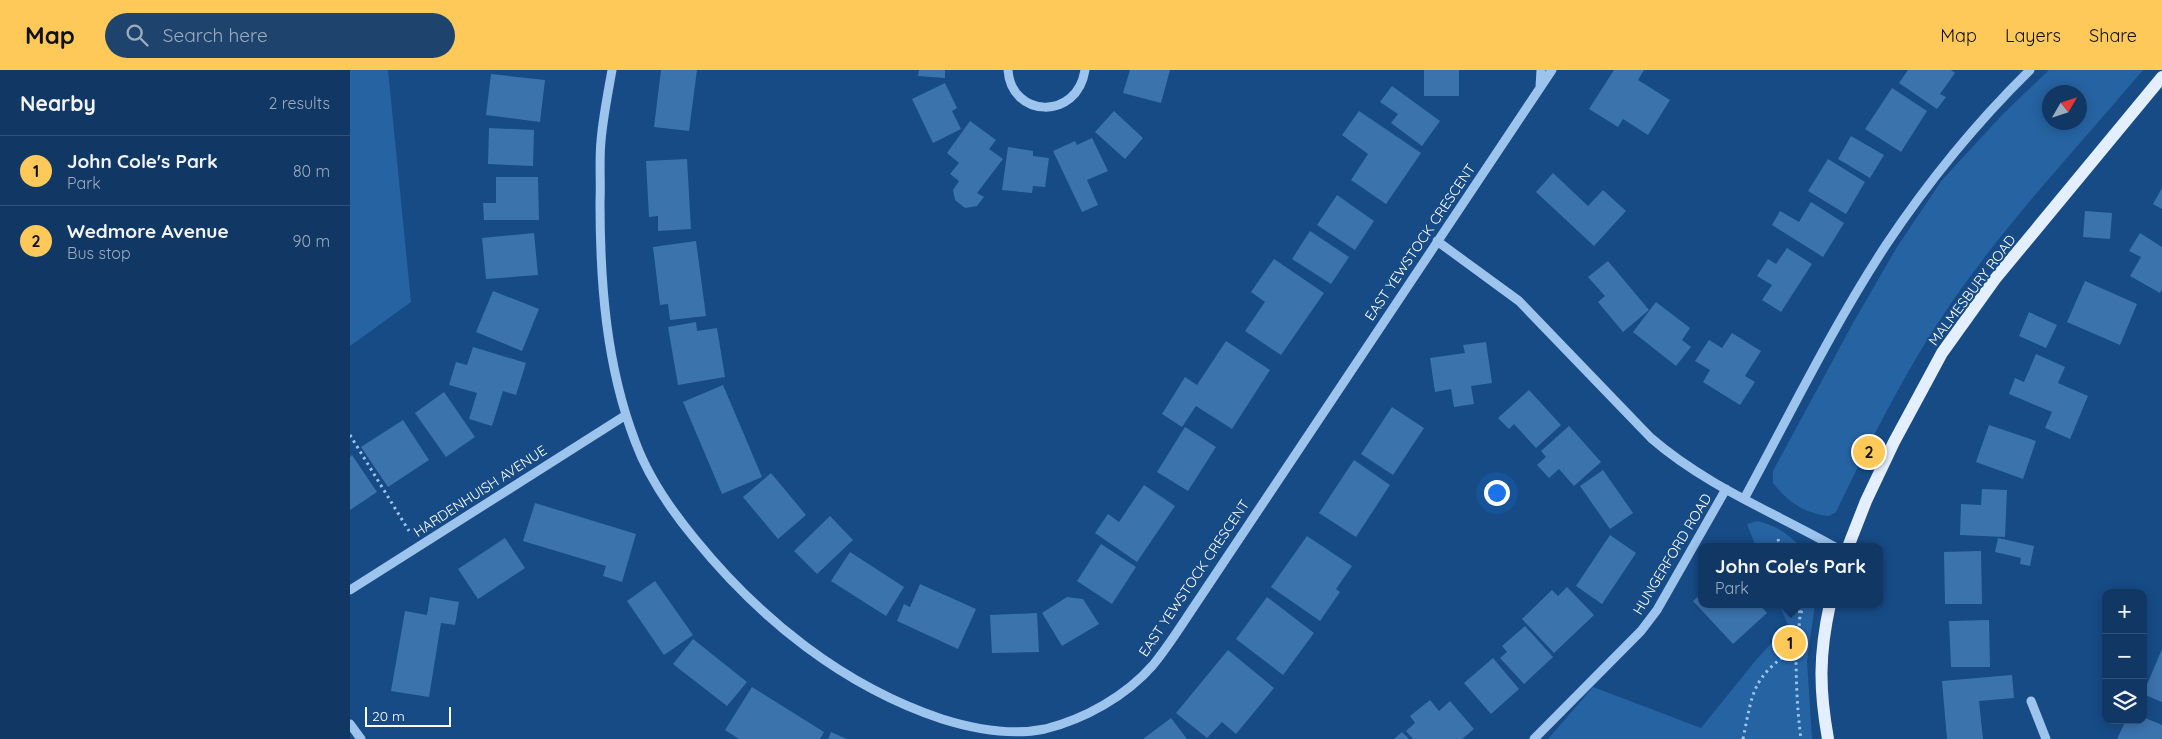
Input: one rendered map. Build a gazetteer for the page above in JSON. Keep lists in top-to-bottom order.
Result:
{
  "streets": {
    "main road": ["MALMESBURY ROAD"],
    "street": ["EAST YEWSTOCK CRESCENT", "HARDENHUISH AVENUE", "HUNGERFORD ROAD"]
  },
  "crossings": [
    ["EAST YEWSTOCK CRESCENT", "HARDENHUISH AVENUE"]
  ],
  "scale_bar": "20 m",
  "north": "top right",
  "page": {
    "header": "Map",
    "search": "Search here",
    "nav": ["Map", "Layers", "Share"],
    "heading": ["Nearby", "2 results"],
    "list": [
      {
        "mark": "1",
        "name": "John Cole's Park",
        "note": "Park",
        "value": "80 m"
      },
      {
        "mark": "2",
        "name": "Wedmore Avenue",
        "note": "Bus stop",
        "value": "90 m"
      }
    ],
    "pins": ["2", "1"],
    "popup": ["John Cole's Park", "Park"],
    "map_buttons": ["+", "−"],
    "scale": "20 m"
  }
}
